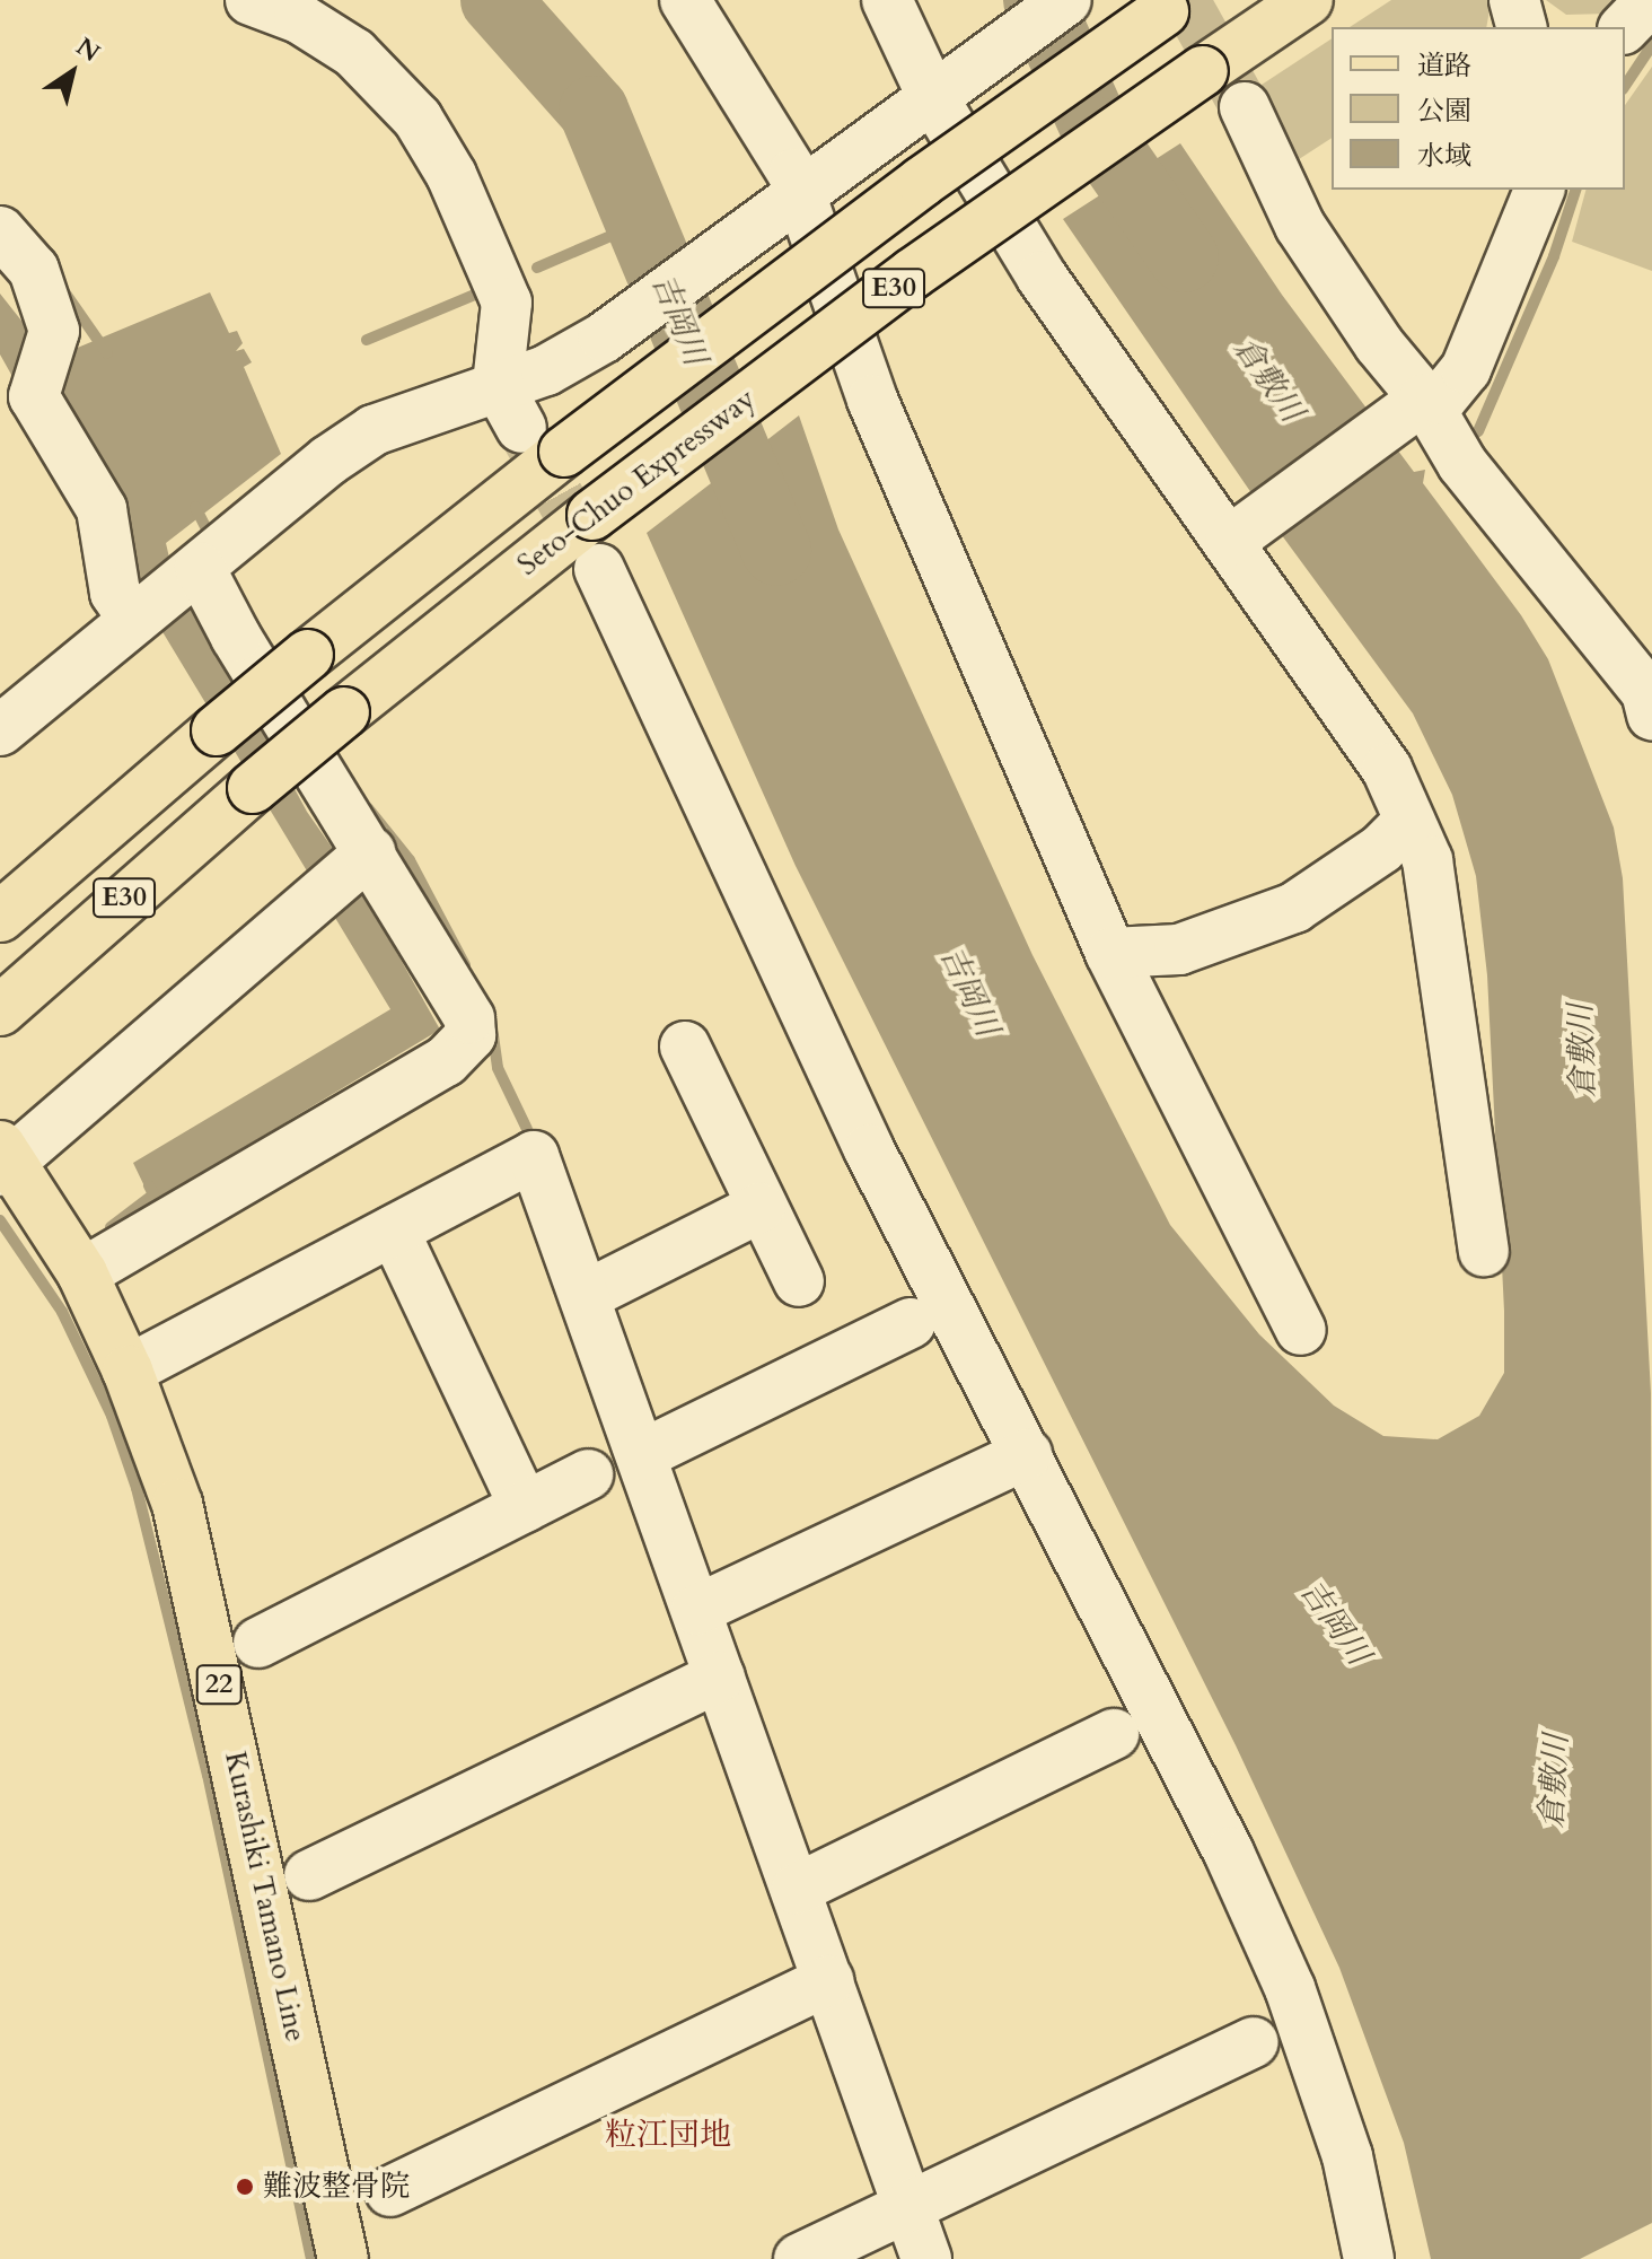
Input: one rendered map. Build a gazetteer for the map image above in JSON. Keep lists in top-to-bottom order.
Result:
{
  "streets": {
    "main road": [
      "E30",
      "Seto-Chuo Expressway",
      "22",
      "Kurashiki Tamano Line"
    ]
  },
  "districts": ["粒江団地"],
  "water": ["吉岡川", "倉敷川"],
  "places": ["難波整骨院"],
  "legend": ["道路", "公園", "水域"],
  "north": "top right"
}
